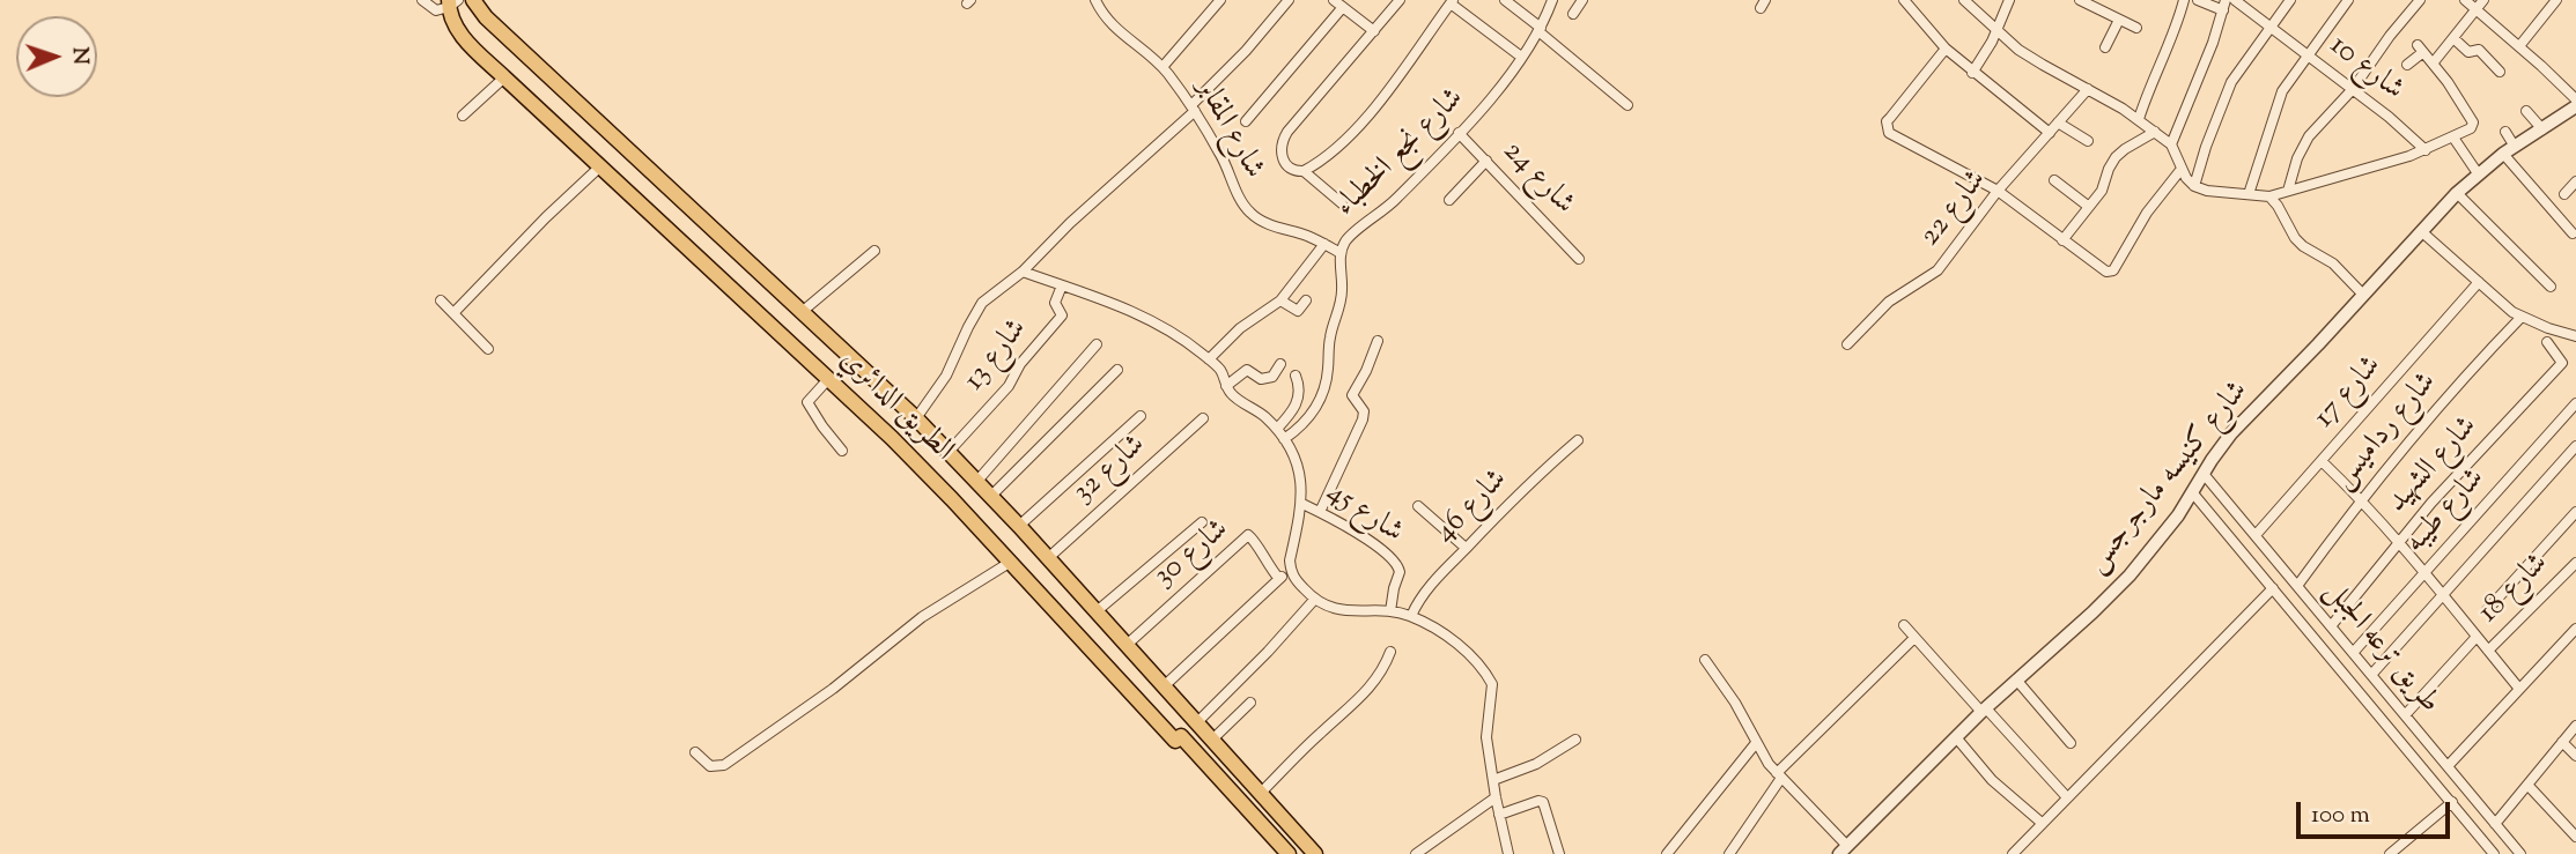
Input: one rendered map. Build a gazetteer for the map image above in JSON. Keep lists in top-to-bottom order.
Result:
{
  "streets": {
    "main road": ["الطريق الدائري"],
    "street": [
      "شارع 10",
      "شارع المقابر",
      "شارع نجع الخطباء",
      "شارع 24",
      "شارع 22",
      "شارع 13",
      "شارع 17",
      "شارع رداميس",
      "شارع الشهيد",
      "شارع 32",
      "شارع كنيسه مارجرجس",
      "شارع 46",
      "شارع طيبه",
      "شارع 45",
      "شارع 30",
      "شارع 18",
      "طريق ترعه الجبل"
    ]
  },
  "crossings": [
    ["شارع المقابر", "شارع نجع الخطباء"],
    ["شارع نجع الخطباء", "شارع 24"],
    ["شارع 13", "الطريق الدائري"],
    ["شارع 17", "طريق ترعه الجبل"],
    ["الطريق الدائري", "شارع 32"],
    ["الطريق الدائري", "شارع 30"],
    ["شارع رداميس", "طريق ترعه الجبل"],
    ["شارع الشهيد", "طريق ترعه الجبل"],
    ["شارع كنيسه مارجرجس", "طريق ترعه الجبل"],
    ["شارع طيبه", "طريق ترعه الجبل"]
  ],
  "scale_bar": "100 m",
  "north": "right"
}
